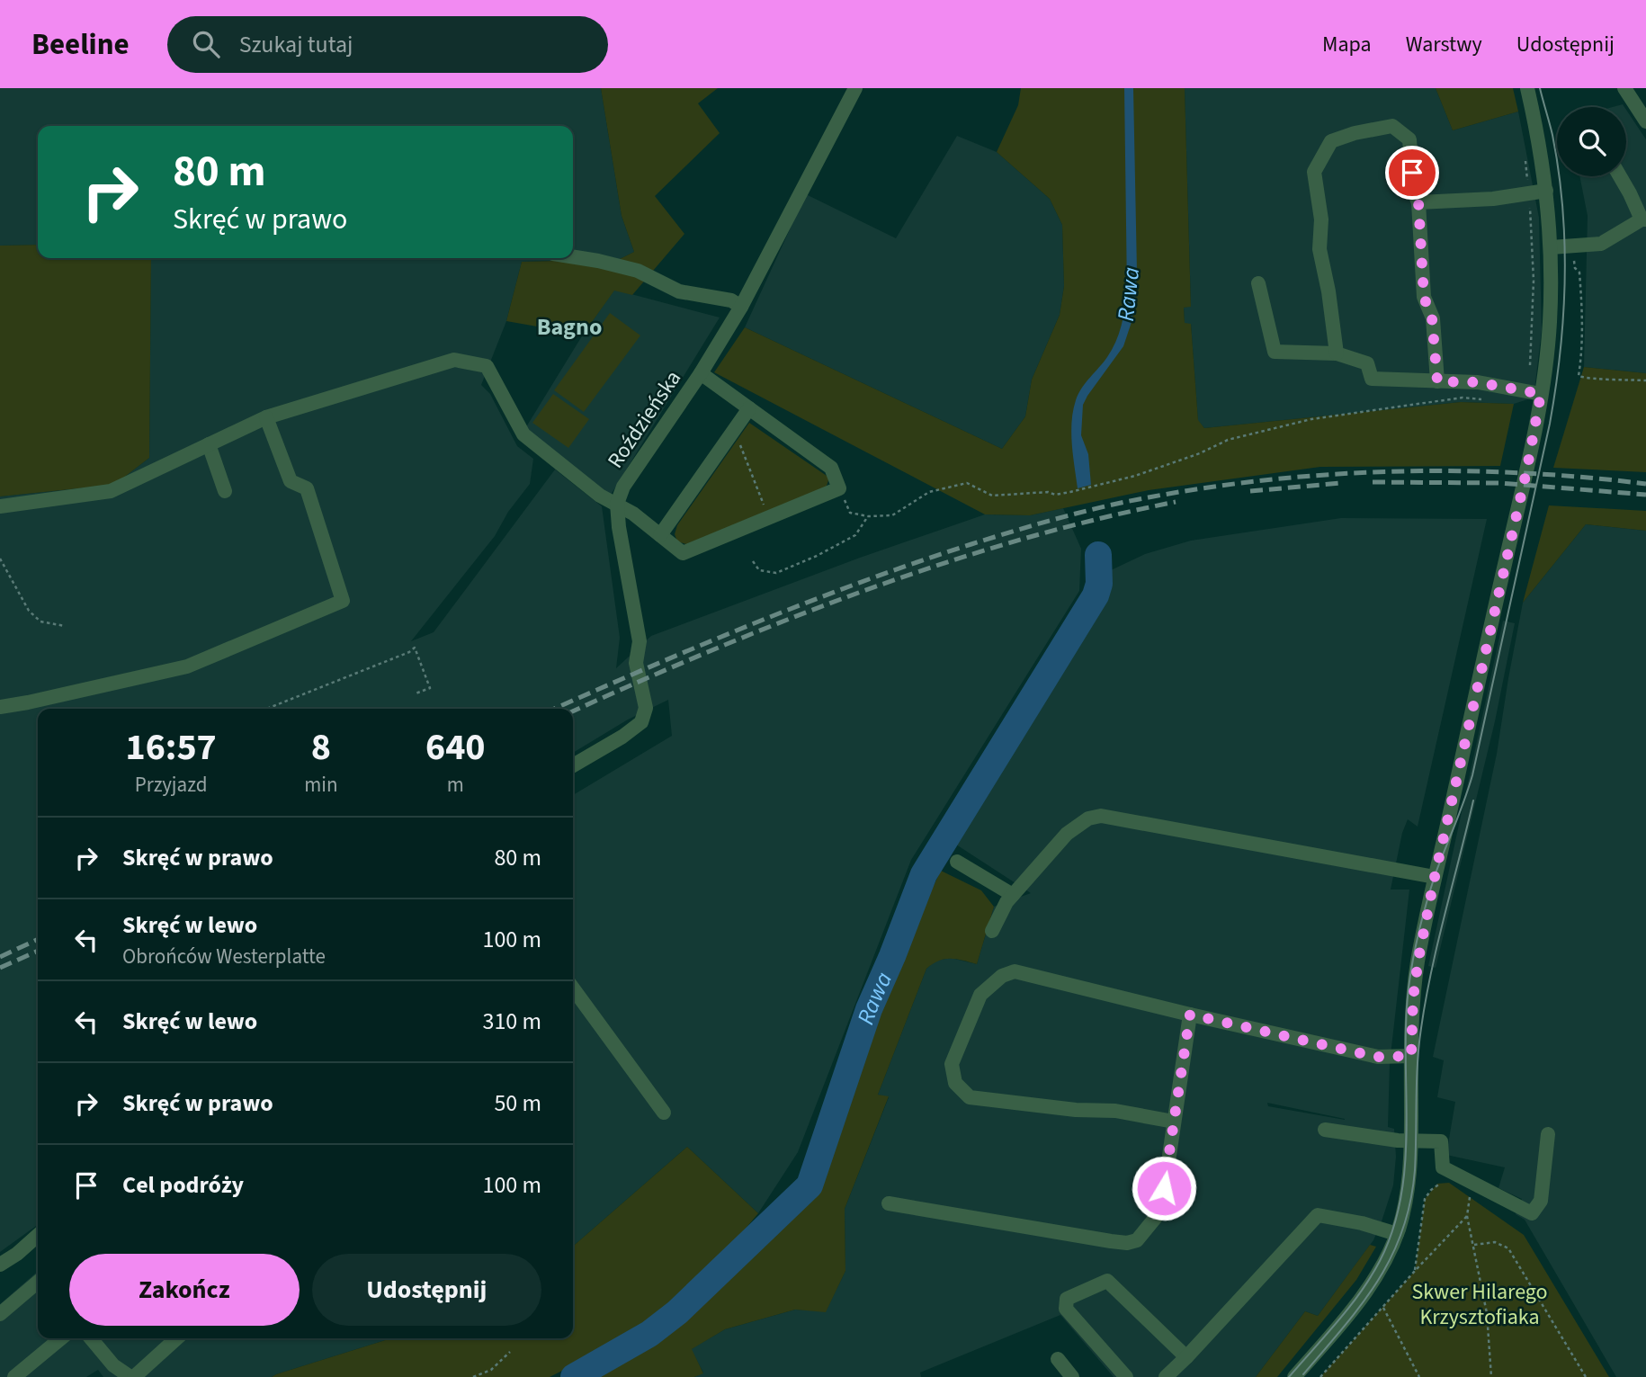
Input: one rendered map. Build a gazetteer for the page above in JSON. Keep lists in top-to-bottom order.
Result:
{
  "streets": {
    "street": ["Roździeńska"]
  },
  "districts": ["Bagno"],
  "water": ["Rawa"],
  "parks": ["Skwer Hilarego Krzysztofiaka"],
  "page": {
    "header": "Beeline",
    "search": "Szukaj tutaj",
    "nav": ["Mapa", "Warstwy", "Udostępnij"],
    "turn": ["80 m", "Skręć w prawo"],
    "eta": [
      "16:57",
      "Przyjazd",
      "8",
      "min",
      "640",
      "m"
    ],
    "list": [
      {
        "name": "Skręć w prawo",
        "value": "80 m"
      },
      {
        "name": "Skręć w lewo",
        "note": "Obrońców Westerplatte",
        "value": "100 m"
      },
      {
        "name": "Skręć w lewo",
        "value": "310 m"
      },
      {
        "name": "Skręć w prawo",
        "value": "50 m"
      },
      {
        "name": "Cel podróży",
        "value": "100 m"
      }
    ],
    "buttons": ["Zakończ", "Udostępnij"]
  }
}
